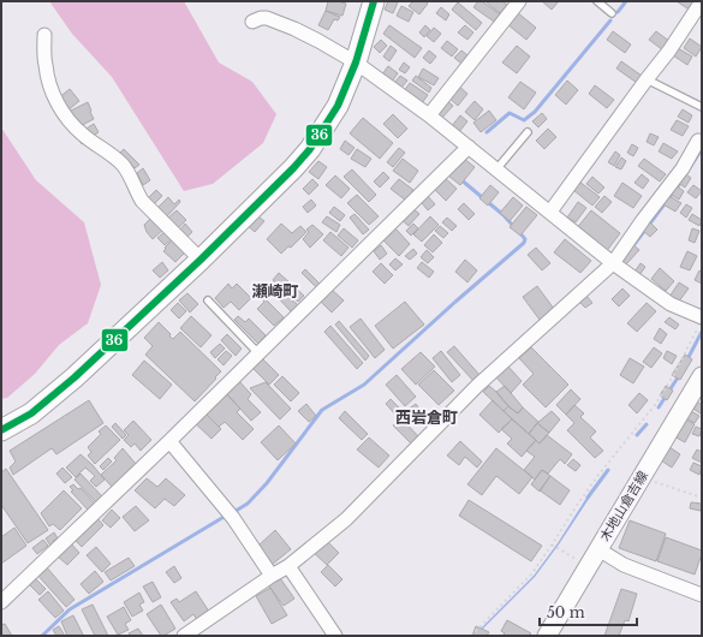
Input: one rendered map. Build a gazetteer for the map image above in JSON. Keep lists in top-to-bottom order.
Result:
{
  "streets": {
    "main road": ["木地山倉吉線"]
  },
  "districts": ["瀬崎町", "西岩倉町"],
  "lines": ["transit line 36"],
  "scale_bar": "50 m"
}
